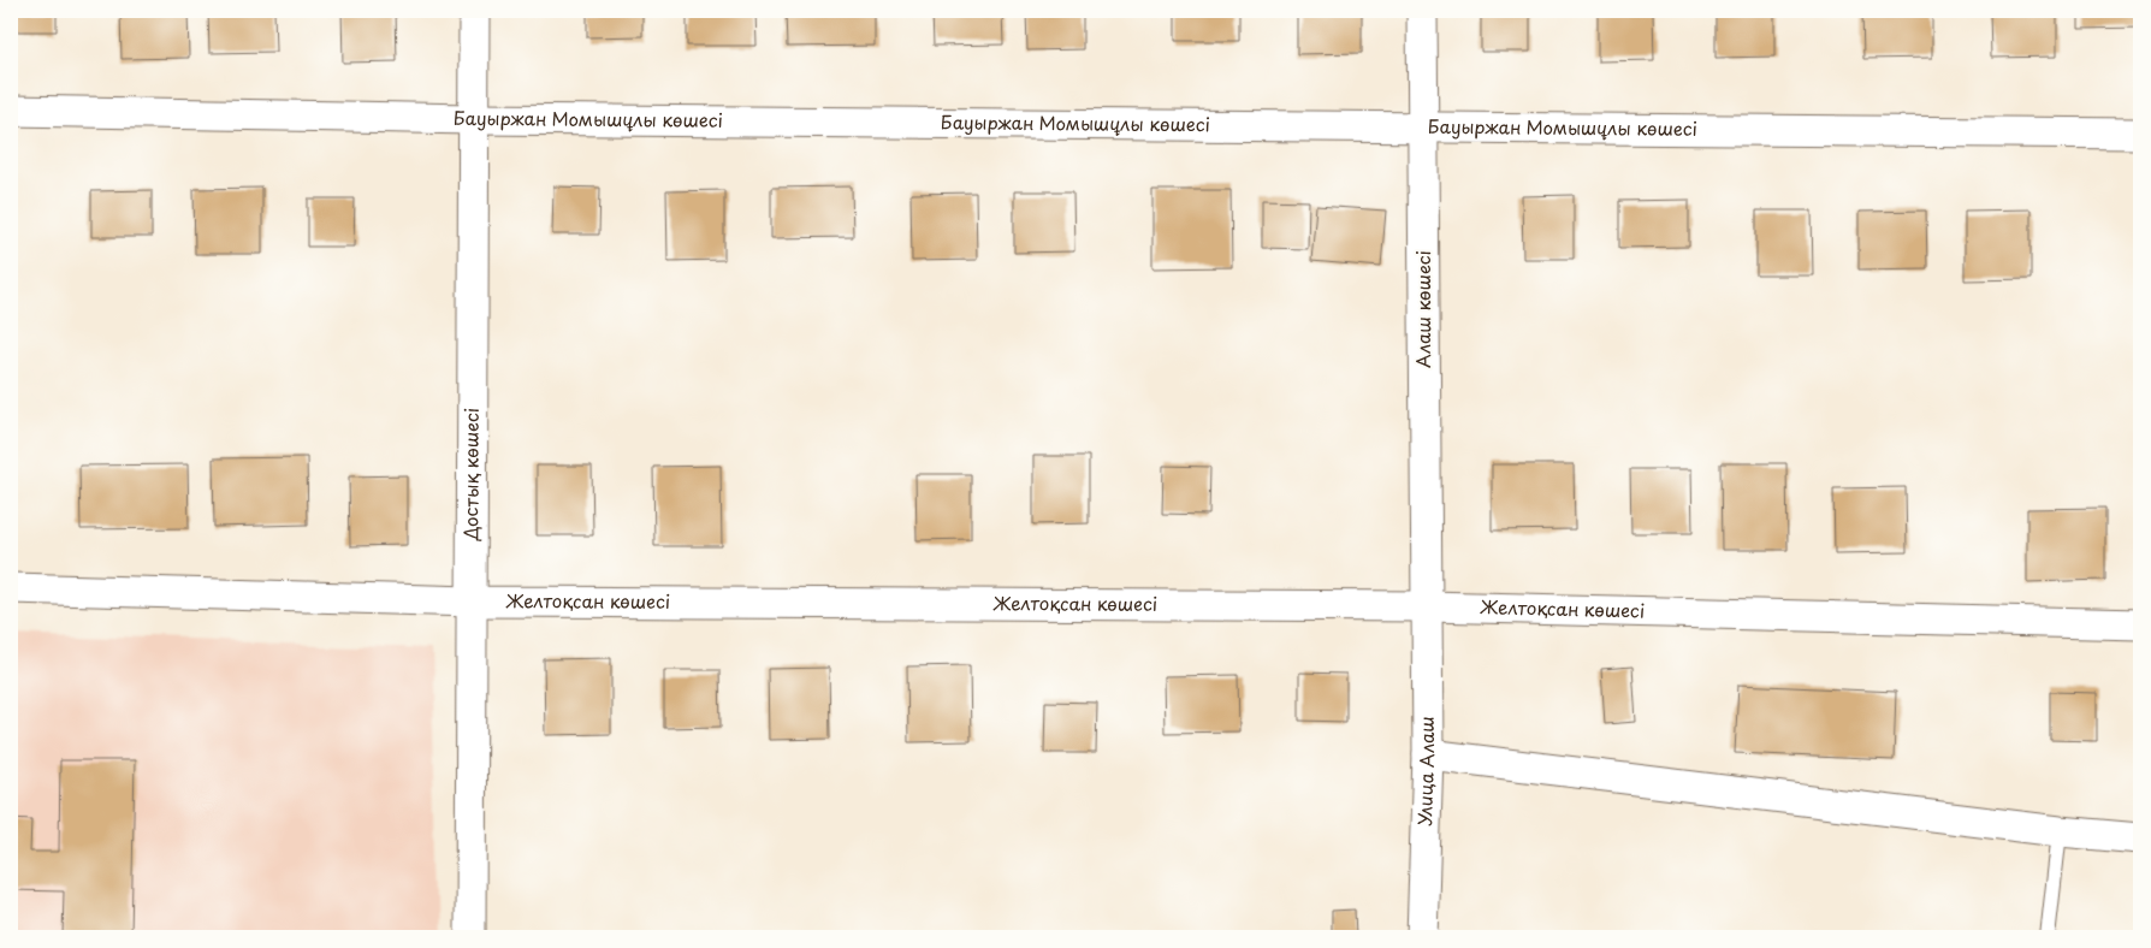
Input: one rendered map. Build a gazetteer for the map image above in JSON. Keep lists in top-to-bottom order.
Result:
{
  "streets": {
    "street": [
      "Бауыржан Момышұлы көшесі",
      "Алаш көшесі",
      "Достық көшесі",
      "Желтоқсан көшесі",
      "Улица Алаш"
    ]
  },
  "crossings": [
    ["Бауыржан Момышұлы көшесі", "Алаш көшесі"],
    ["Бауыржан Момышұлы көшесі", "Достық көшесі"],
    ["Алаш көшесі", "Желтоқсан көшесі"],
    ["Алаш көшесі", "Улица Алаш"],
    ["Достық көшесі", "Желтоқсан көшесі"],
    ["Желтоқсан көшесі", "Улица Алаш"]
  ]
}
